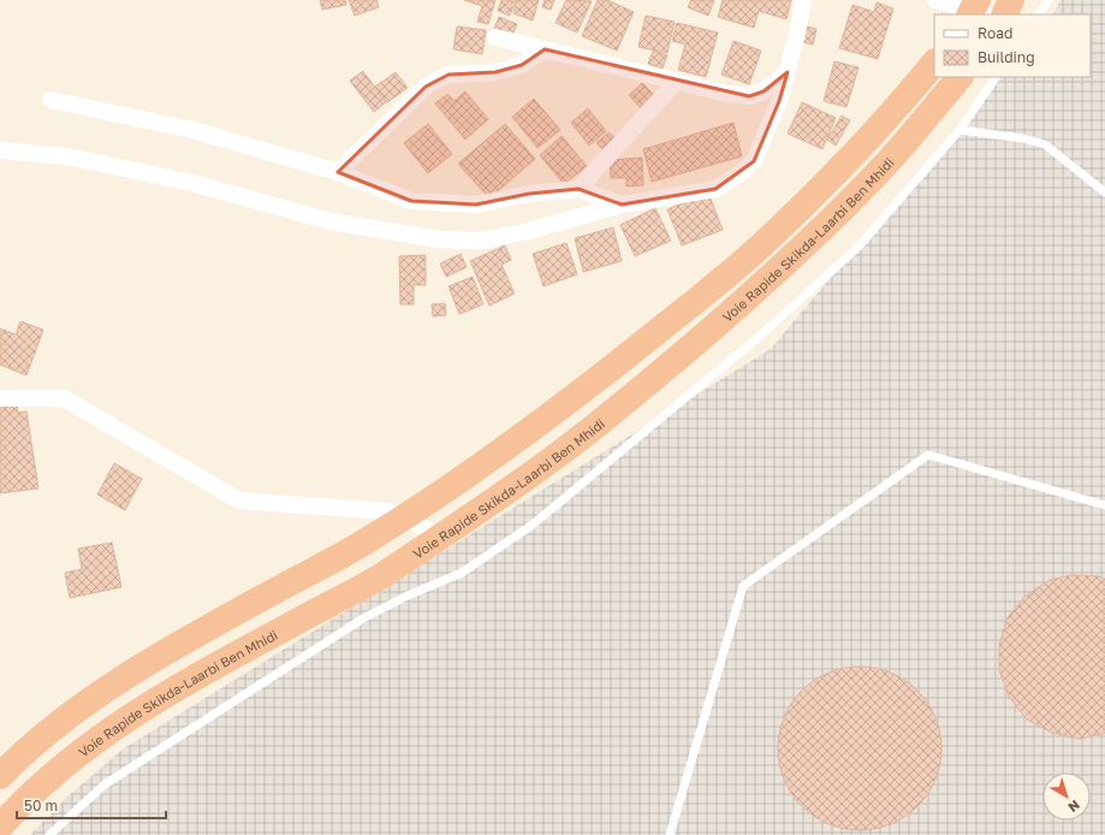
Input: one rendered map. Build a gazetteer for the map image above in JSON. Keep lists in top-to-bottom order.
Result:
{
  "streets": {
    "highway": ["Voie Rapide Skikda-Laarbi Ben Mhidi"]
  },
  "legend": ["Road", "Building"],
  "scale_bar": "50 m",
  "north": "bottom right"
}
